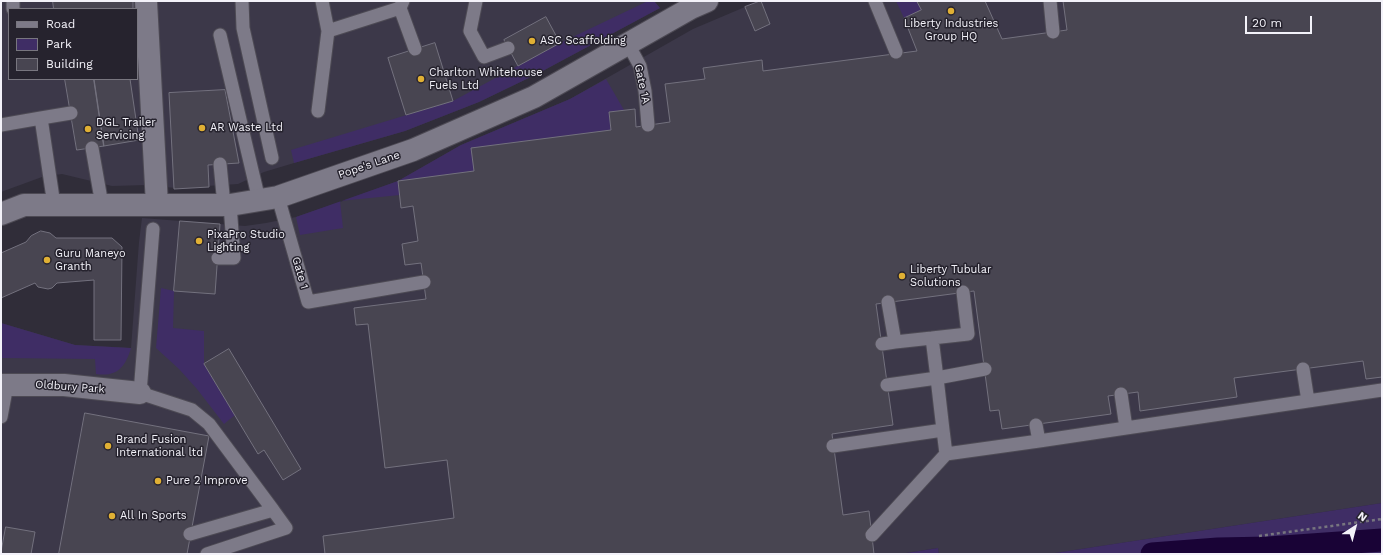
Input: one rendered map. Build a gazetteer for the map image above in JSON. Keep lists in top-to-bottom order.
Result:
{
  "streets": {
    "street": ["Pope's Lane", "Oldbury Park"],
    "lane": ["Gate 1A", "Gate 1"]
  },
  "crossings": [
    ["Gate 1A", "Pope's Lane"],
    ["Pope's Lane", "Gate 1"]
  ],
  "places": [
    "Liberty Industries Group HQ",
    "ASC Scaffolding",
    "Charlton Whitehouse Fuels Ltd",
    "AR Waste Ltd",
    "DGL Trailer Servicing",
    "PixaPro Studio Lighting",
    "Guru Maneyo Granth",
    "Liberty Tubular Solutions",
    "Brand Fusion International ltd",
    "Pure 2 Improve",
    "All In Sports"
  ],
  "legend": ["Road", "Park", "Building"],
  "scale_bar": "20 m",
  "north": "top right"
}
